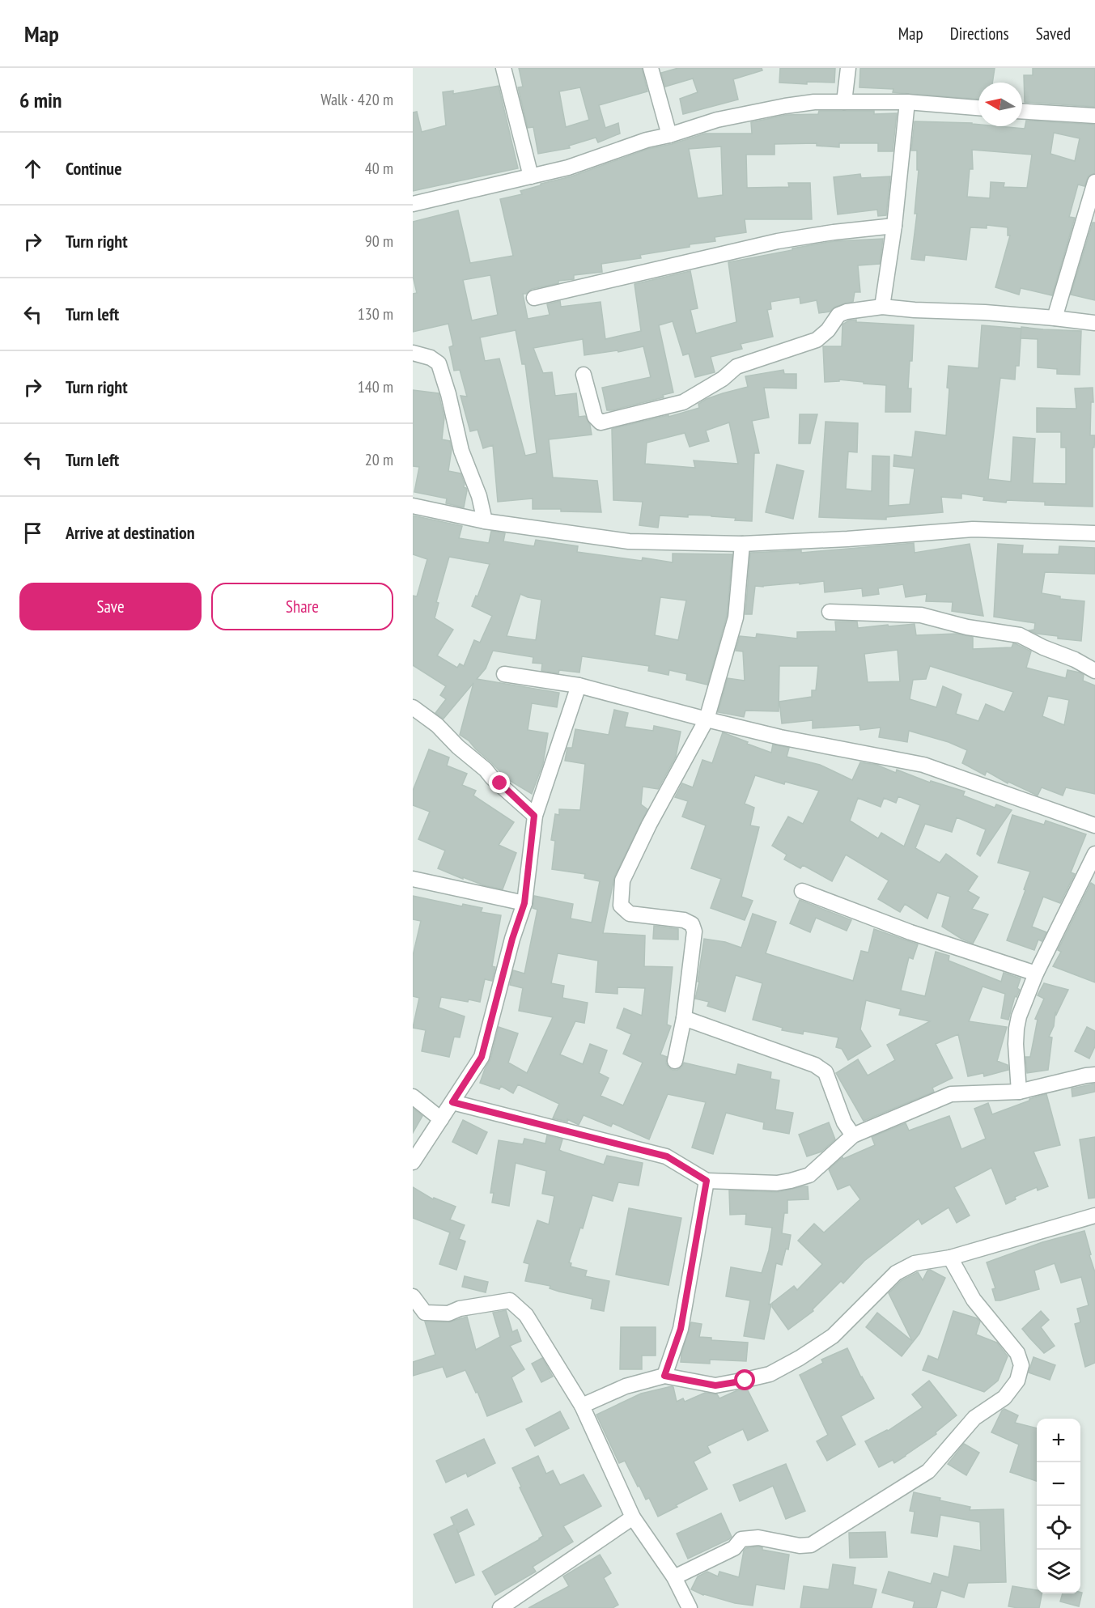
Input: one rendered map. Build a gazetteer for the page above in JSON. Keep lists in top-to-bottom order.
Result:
{
  "north": "left",
  "page": {
    "header": "Map",
    "nav": ["Map", "Directions", "Saved"],
    "heading": ["6 min", "Walk · 420 m"],
    "list": [
      ["Continue", "40 m"],
      ["Turn right", "90 m"],
      ["Turn left", "130 m"],
      ["Turn right", "140 m"],
      ["Turn left", "20 m"],
      "Arrive at destination"
    ],
    "buttons": ["Save", "Share"],
    "map_buttons": ["+", "−"]
  }
}
